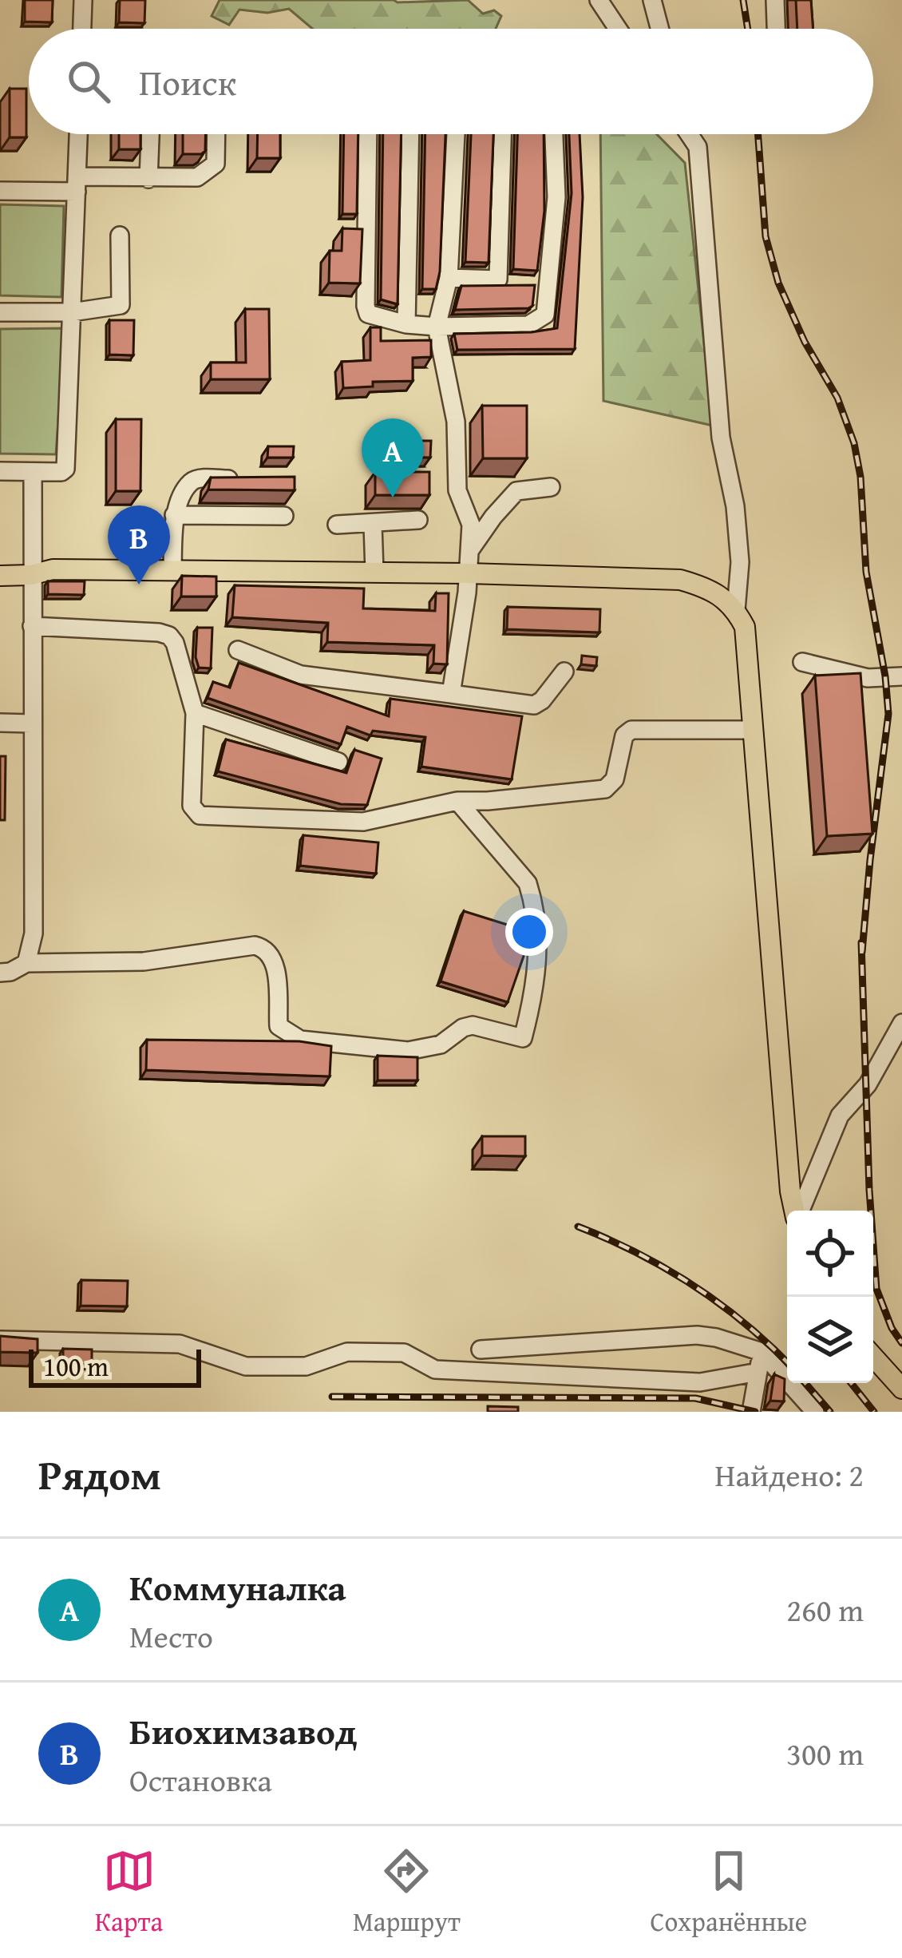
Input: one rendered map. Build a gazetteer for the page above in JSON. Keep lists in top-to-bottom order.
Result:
{
  "scale_bar": "100 m",
  "page": {
    "search": "Поиск",
    "pins": ["A", "B"],
    "scale": "100 m",
    "heading": ["Рядом", "Найдено: 2"],
    "list": [
      {
        "mark": "A",
        "name": "Коммуналка",
        "note": "Место",
        "value": "260 m"
      },
      {
        "mark": "B",
        "name": "Биохимзавод",
        "note": "Остановка",
        "value": "300 m"
      }
    ],
    "nav": ["Карта", "Маршрут", "Сохранённые"]
  }
}
